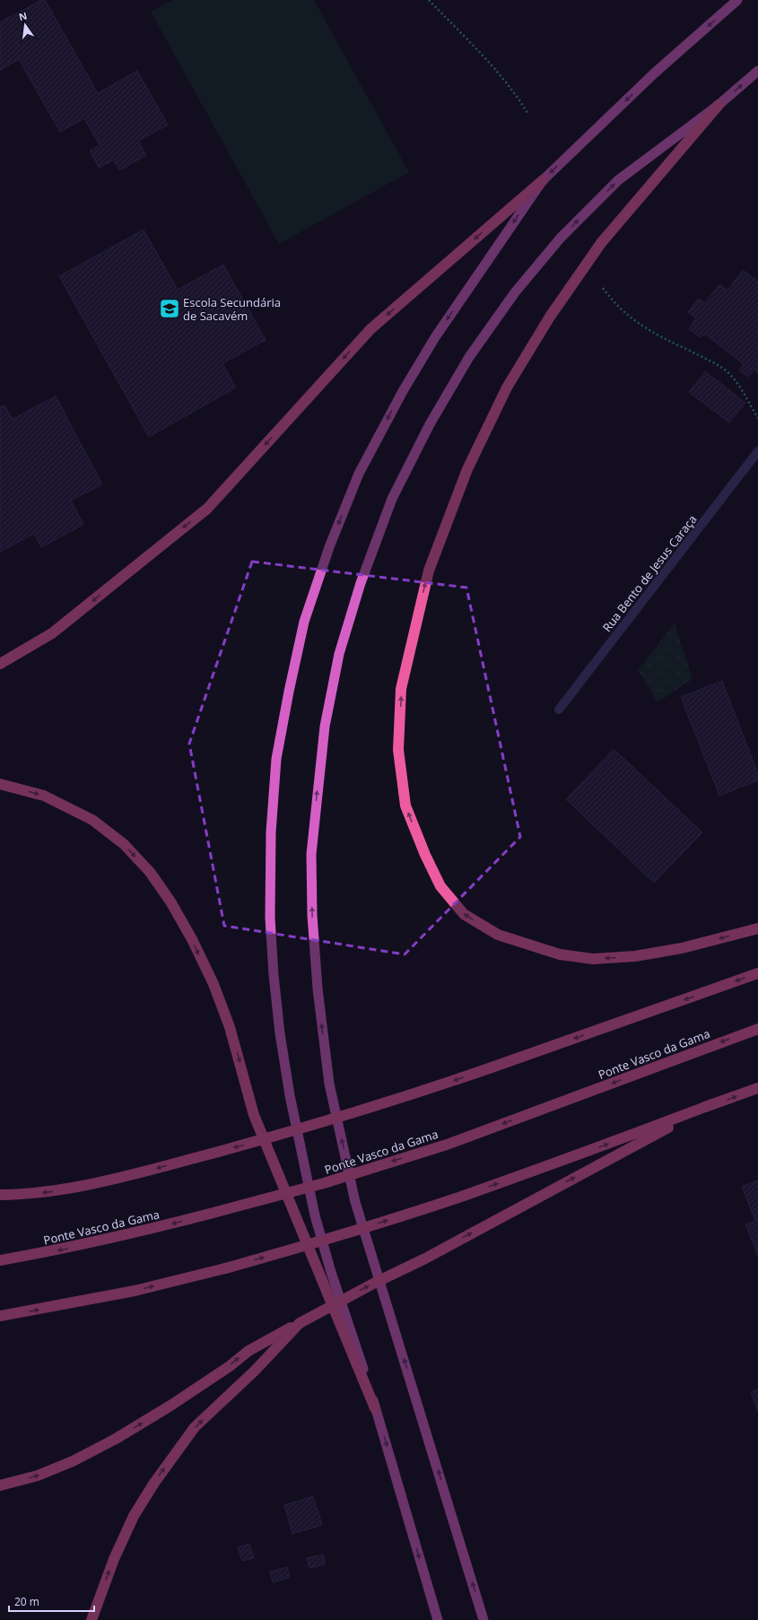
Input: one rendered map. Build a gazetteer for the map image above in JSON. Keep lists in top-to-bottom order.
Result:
{
  "streets": {
    "highway": ["Ponte Vasco da Gama"],
    "street": ["Rua Bento de Jesus Caraça"]
  },
  "places": {
    "school or university": ["Escola Secundária de Sacavém"]
  },
  "scale_bar": "20 m",
  "north": "top"
}
